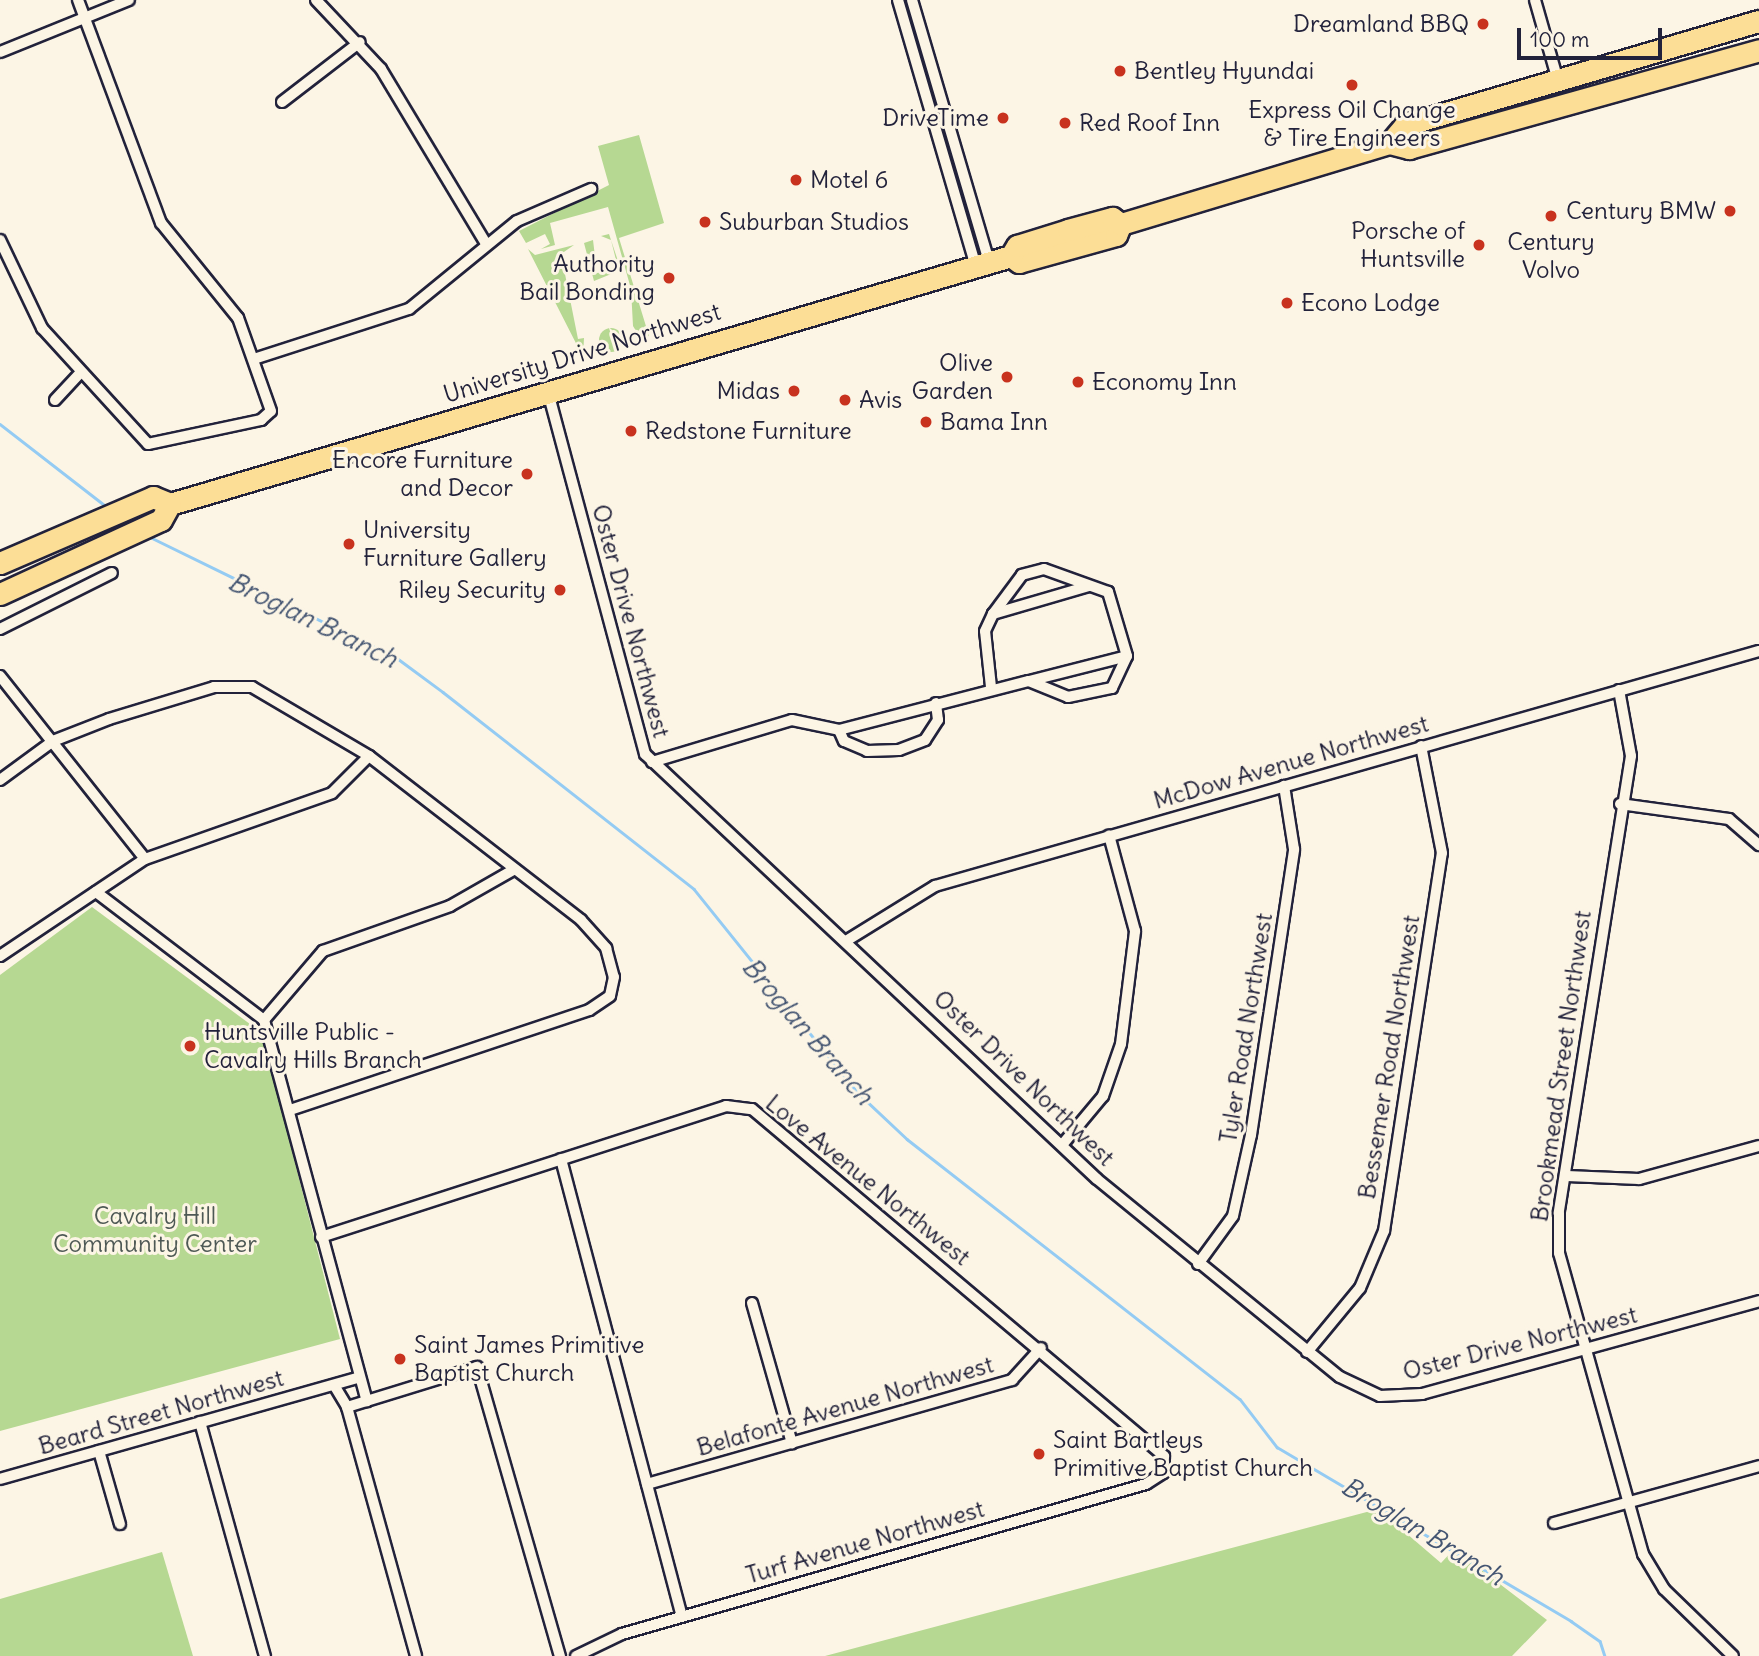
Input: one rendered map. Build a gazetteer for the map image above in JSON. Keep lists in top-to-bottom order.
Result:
{
  "streets": {
    "highway": ["University Drive Northwest"],
    "street": [
      "Oster Drive Northwest",
      "McDow Avenue Northwest",
      "Tyler Road Northwest",
      "Bessemer Road Northwest",
      "Brookmead Street Northwest",
      "Love Avenue Northwest",
      "Belafonte Avenue Northwest",
      "Beard Street Northwest",
      "Turf Avenue Northwest"
    ]
  },
  "crossings": [
    ["University Drive Northwest", "Oster Drive Northwest"],
    ["Oster Drive Northwest", "McDow Avenue Northwest"],
    ["Oster Drive Northwest", "Tyler Road Northwest"],
    ["Oster Drive Northwest", "Bessemer Road Northwest"],
    ["Oster Drive Northwest", "Brookmead Street Northwest"],
    ["McDow Avenue Northwest", "Tyler Road Northwest"],
    ["McDow Avenue Northwest", "Bessemer Road Northwest"],
    ["McDow Avenue Northwest", "Brookmead Street Northwest"],
    ["Love Avenue Northwest", "Belafonte Avenue Northwest"],
    ["Love Avenue Northwest", "Turf Avenue Northwest"]
  ],
  "water": ["Broglan Branch"],
  "parks": ["Cavalry Hill Community Center"],
  "places": [
    "Dreamland BBQ",
    "Bentley Hyundai",
    "Express Oil Change & Tire Engineers",
    "DriveTime",
    "Red Roof Inn",
    "Motel 6",
    "Century BMW",
    "Century Volvo",
    "Suburban Studios",
    "Porsche of Huntsville",
    "Authority Bail Bonding",
    "Econo Lodge",
    "Olive Garden",
    "Economy Inn",
    "Midas",
    "Avis",
    "Bama Inn",
    "Redstone Furniture",
    "Encore Furniture and Decor",
    "University Furniture Gallery",
    "Riley Security",
    "Huntsville Public - Cavalry Hills Branch",
    "Saint James Primitive Baptist Church",
    "Saint Bartleys Primitive Baptist Church"
  ],
  "scale_bar": "100 m"
}
